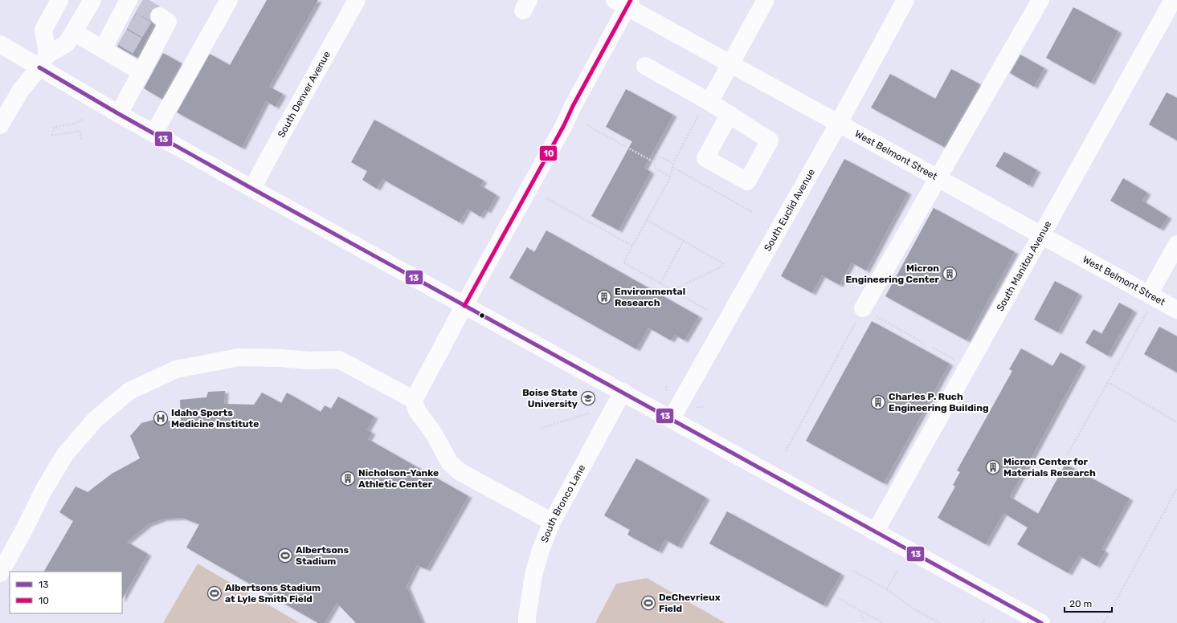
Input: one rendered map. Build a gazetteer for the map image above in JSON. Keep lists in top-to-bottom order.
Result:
{
  "streets": {
    "street": [
      "South Denver Avenue",
      "West Belmont Street",
      "South Euclid Avenue",
      "South Manitou Avenue",
      "South Bronco Lane"
    ]
  },
  "crossings": [
    ["West Belmont Street", "South Euclid Avenue"],
    ["West Belmont Street", "South Manitou Avenue"]
  ],
  "places": {
    "building": [
      "Micron Engineering Center",
      "Environmental Research",
      "Charles P. Ruch Engineering Building",
      "Micron Center for Materials Research",
      "Nicholson-Yanke Athletic Center"
    ],
    "school or university": ["Boise State University"],
    "hospital": ["Idaho Sports Medicine Institute"],
    "sports": ["Albertsons Stadium", "Albertsons Stadium at Lyle Smith Field", "DeChevrieux Field"]
  },
  "lines": ["transit line 10", "transit line 13"],
  "legend": ["13", "10"],
  "scale_bar": "20 m"
}
